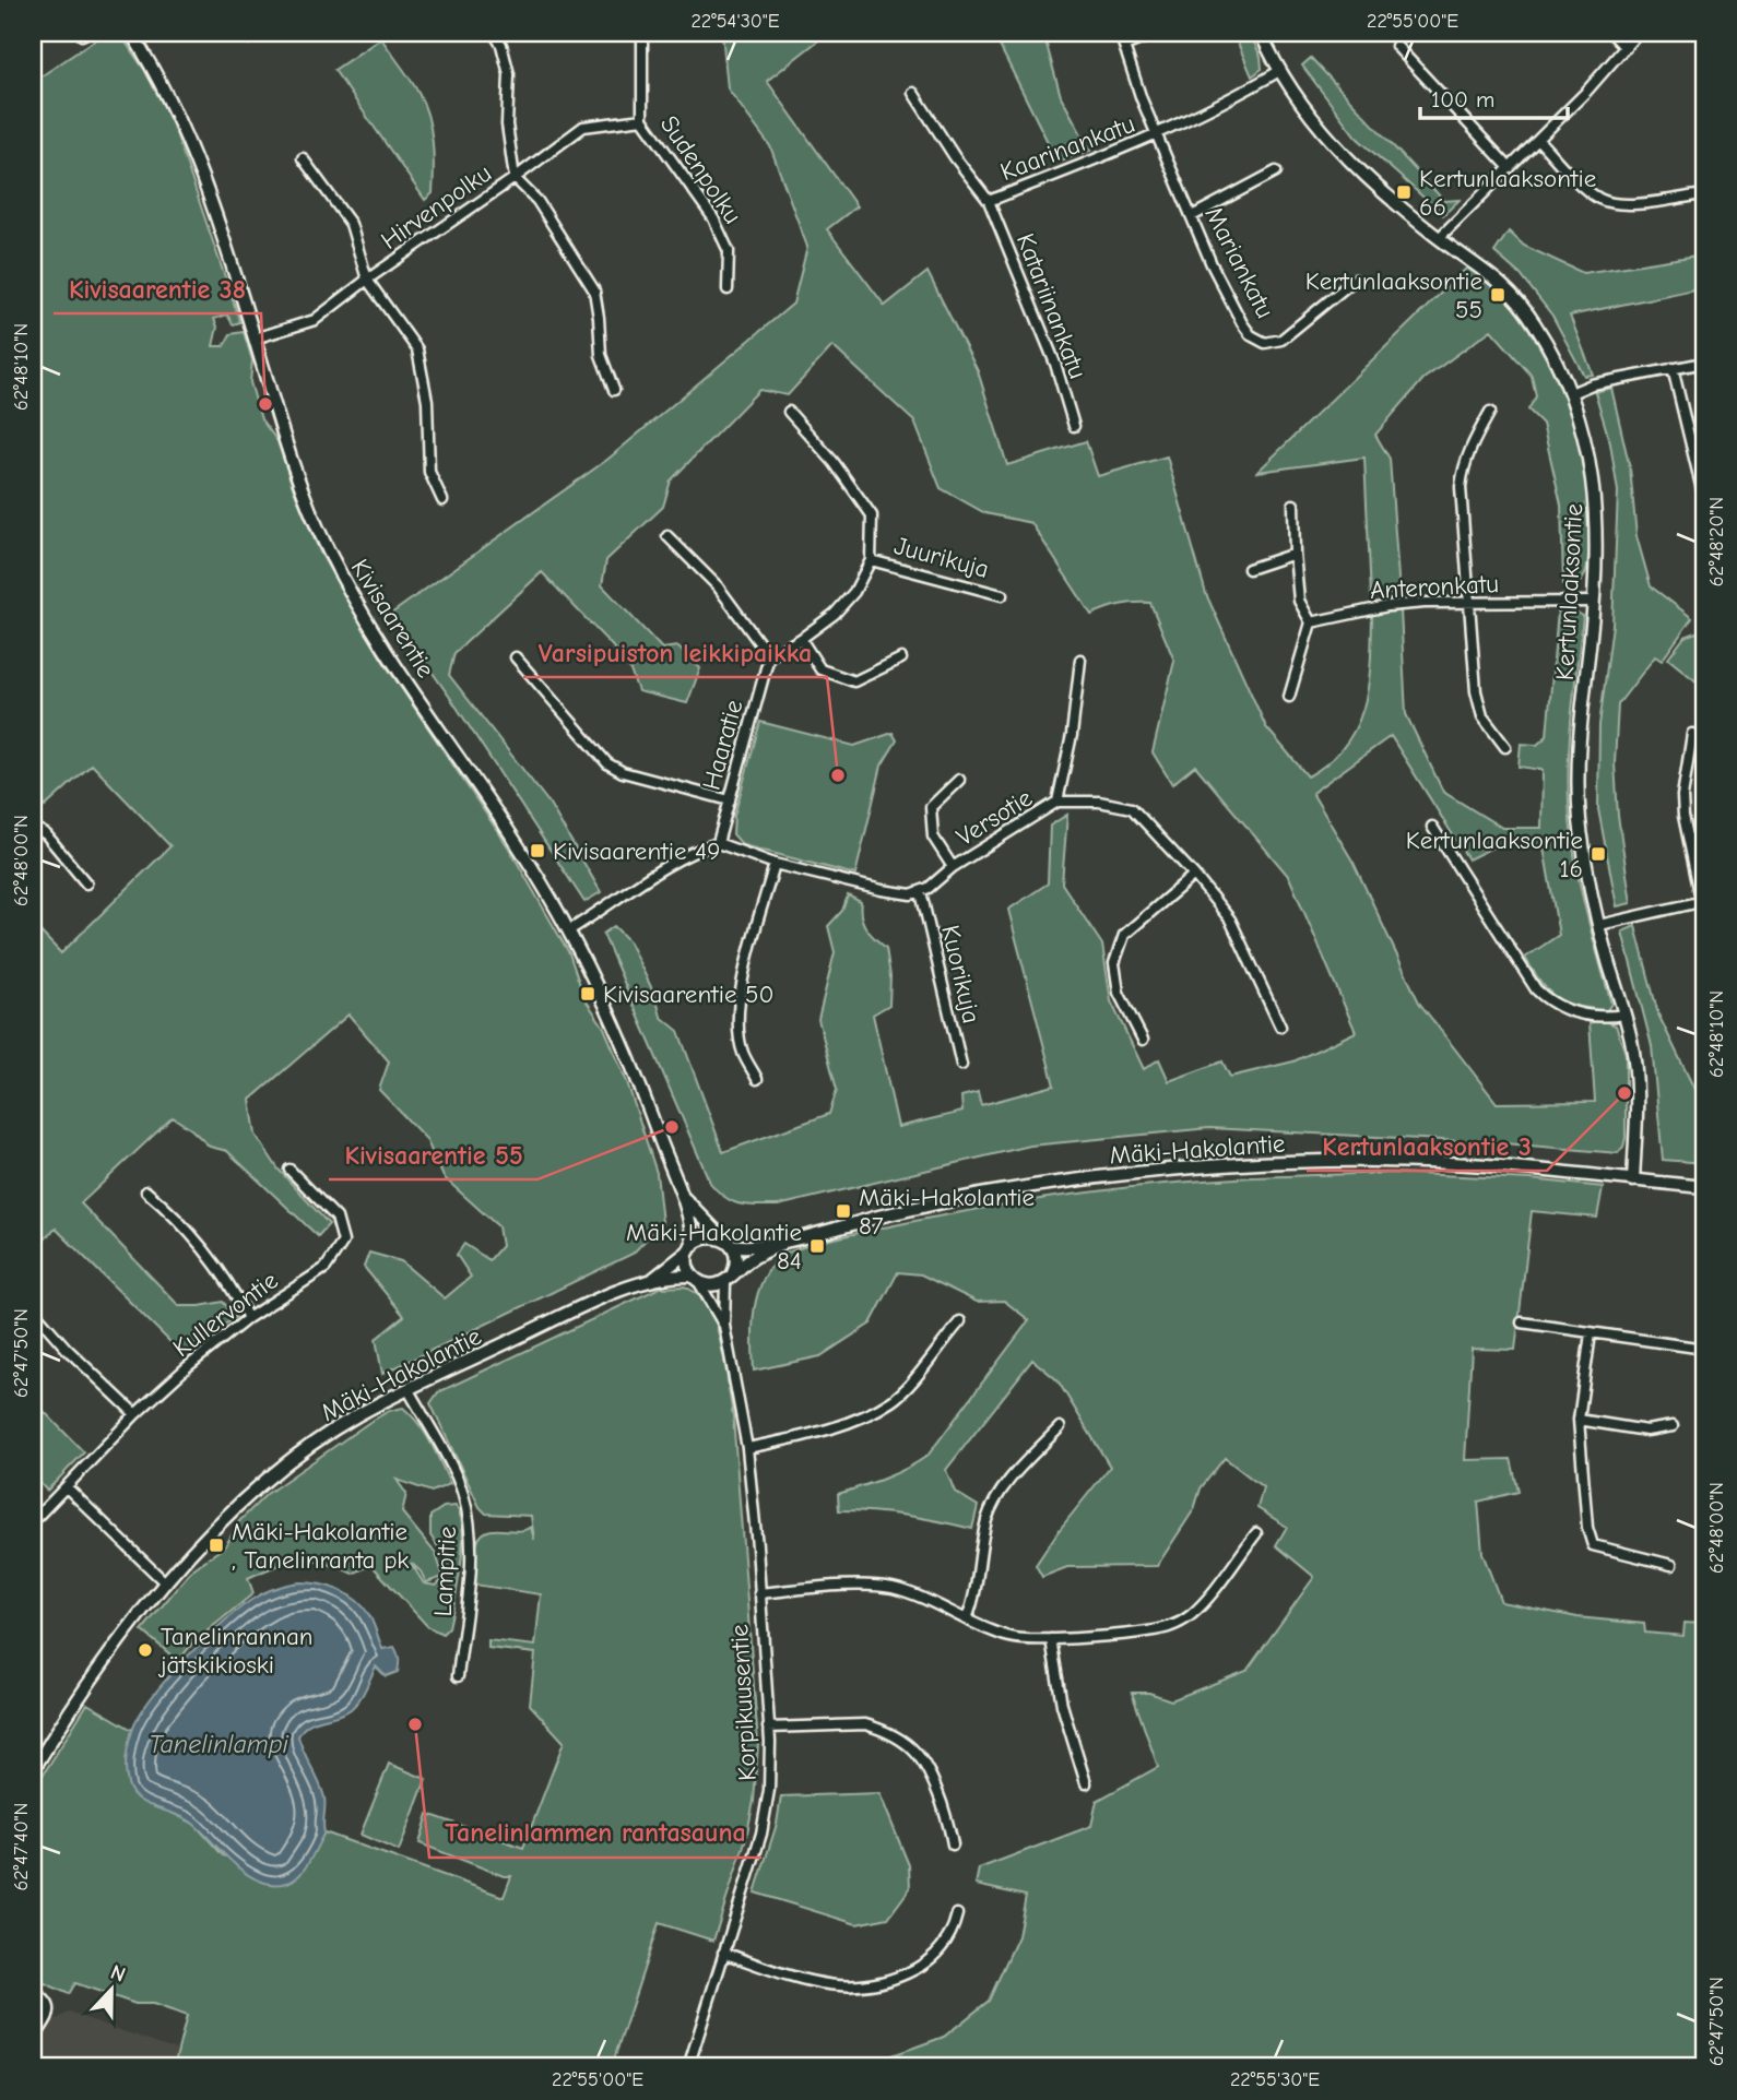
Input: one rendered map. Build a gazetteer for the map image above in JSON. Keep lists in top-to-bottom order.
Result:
{
  "streets": {
    "street": [
      "Kaarinankatu",
      "Sudenpolku",
      "Hirvenpolku",
      "Mariankatu",
      "Katariinankatu",
      "Juurikuja",
      "Anteronkatu",
      "Kertunlaaksontie",
      "Kivisaarentie",
      "Haaratie",
      "Versotie",
      "Kuorikuja",
      "Mäki-Hakolantie",
      "Kullervontie",
      "Lampitie",
      "Korpikuusentie"
    ]
  },
  "crossings": [
    ["Kaarinankatu", "Mariankatu"],
    ["Kaarinankatu", "Katariinankatu"],
    ["Kaarinankatu", "Kertunlaaksontie"],
    ["Sudenpolku", "Hirvenpolku"],
    ["Hirvenpolku", "Kivisaarentie"],
    ["Anteronkatu", "Kertunlaaksontie"],
    ["Kertunlaaksontie", "Mäki-Hakolantie"],
    ["Kivisaarentie", "Mäki-Hakolantie"],
    ["Kivisaarentie", "Korpikuusentie"],
    ["Versotie", "Kuorikuja"],
    ["Mäki-Hakolantie", "Lampitie"],
    ["Mäki-Hakolantie", "Korpikuusentie"]
  ],
  "water": ["Tanelinlampi"],
  "places": {
    "transit": [
      "Kertunlaaksontie 66",
      "Kertunlaaksontie 55",
      "Kivisaarentie 49",
      "Kertunlaaksontie 16",
      "Kivisaarentie 50",
      "Mäki-Hakolantie 87",
      "Mäki-Hakolantie 84",
      "Mäki-Hakolantie , Tanelinranta pk"
    ],
    "other": [
      "Kivisaarentie 38",
      "Varsipuiston leikkipaikka",
      "Kertunlaaksontie 3",
      "Kivisaarentie 55",
      "Tanelinrannan jätskikioski",
      "Tanelinlammen rantasauna"
    ]
  },
  "scale_bar": "100 m",
  "north": "top",
  "coordinates": [
    "22°54'30\"E",
    "22°55'00\"E",
    "62°48'10\"N",
    "62°48'20\"N",
    "62°48'00\"N",
    "62°47'50\"N",
    "62°47'40\"N",
    "22°55'30\"E"
  ]
}
